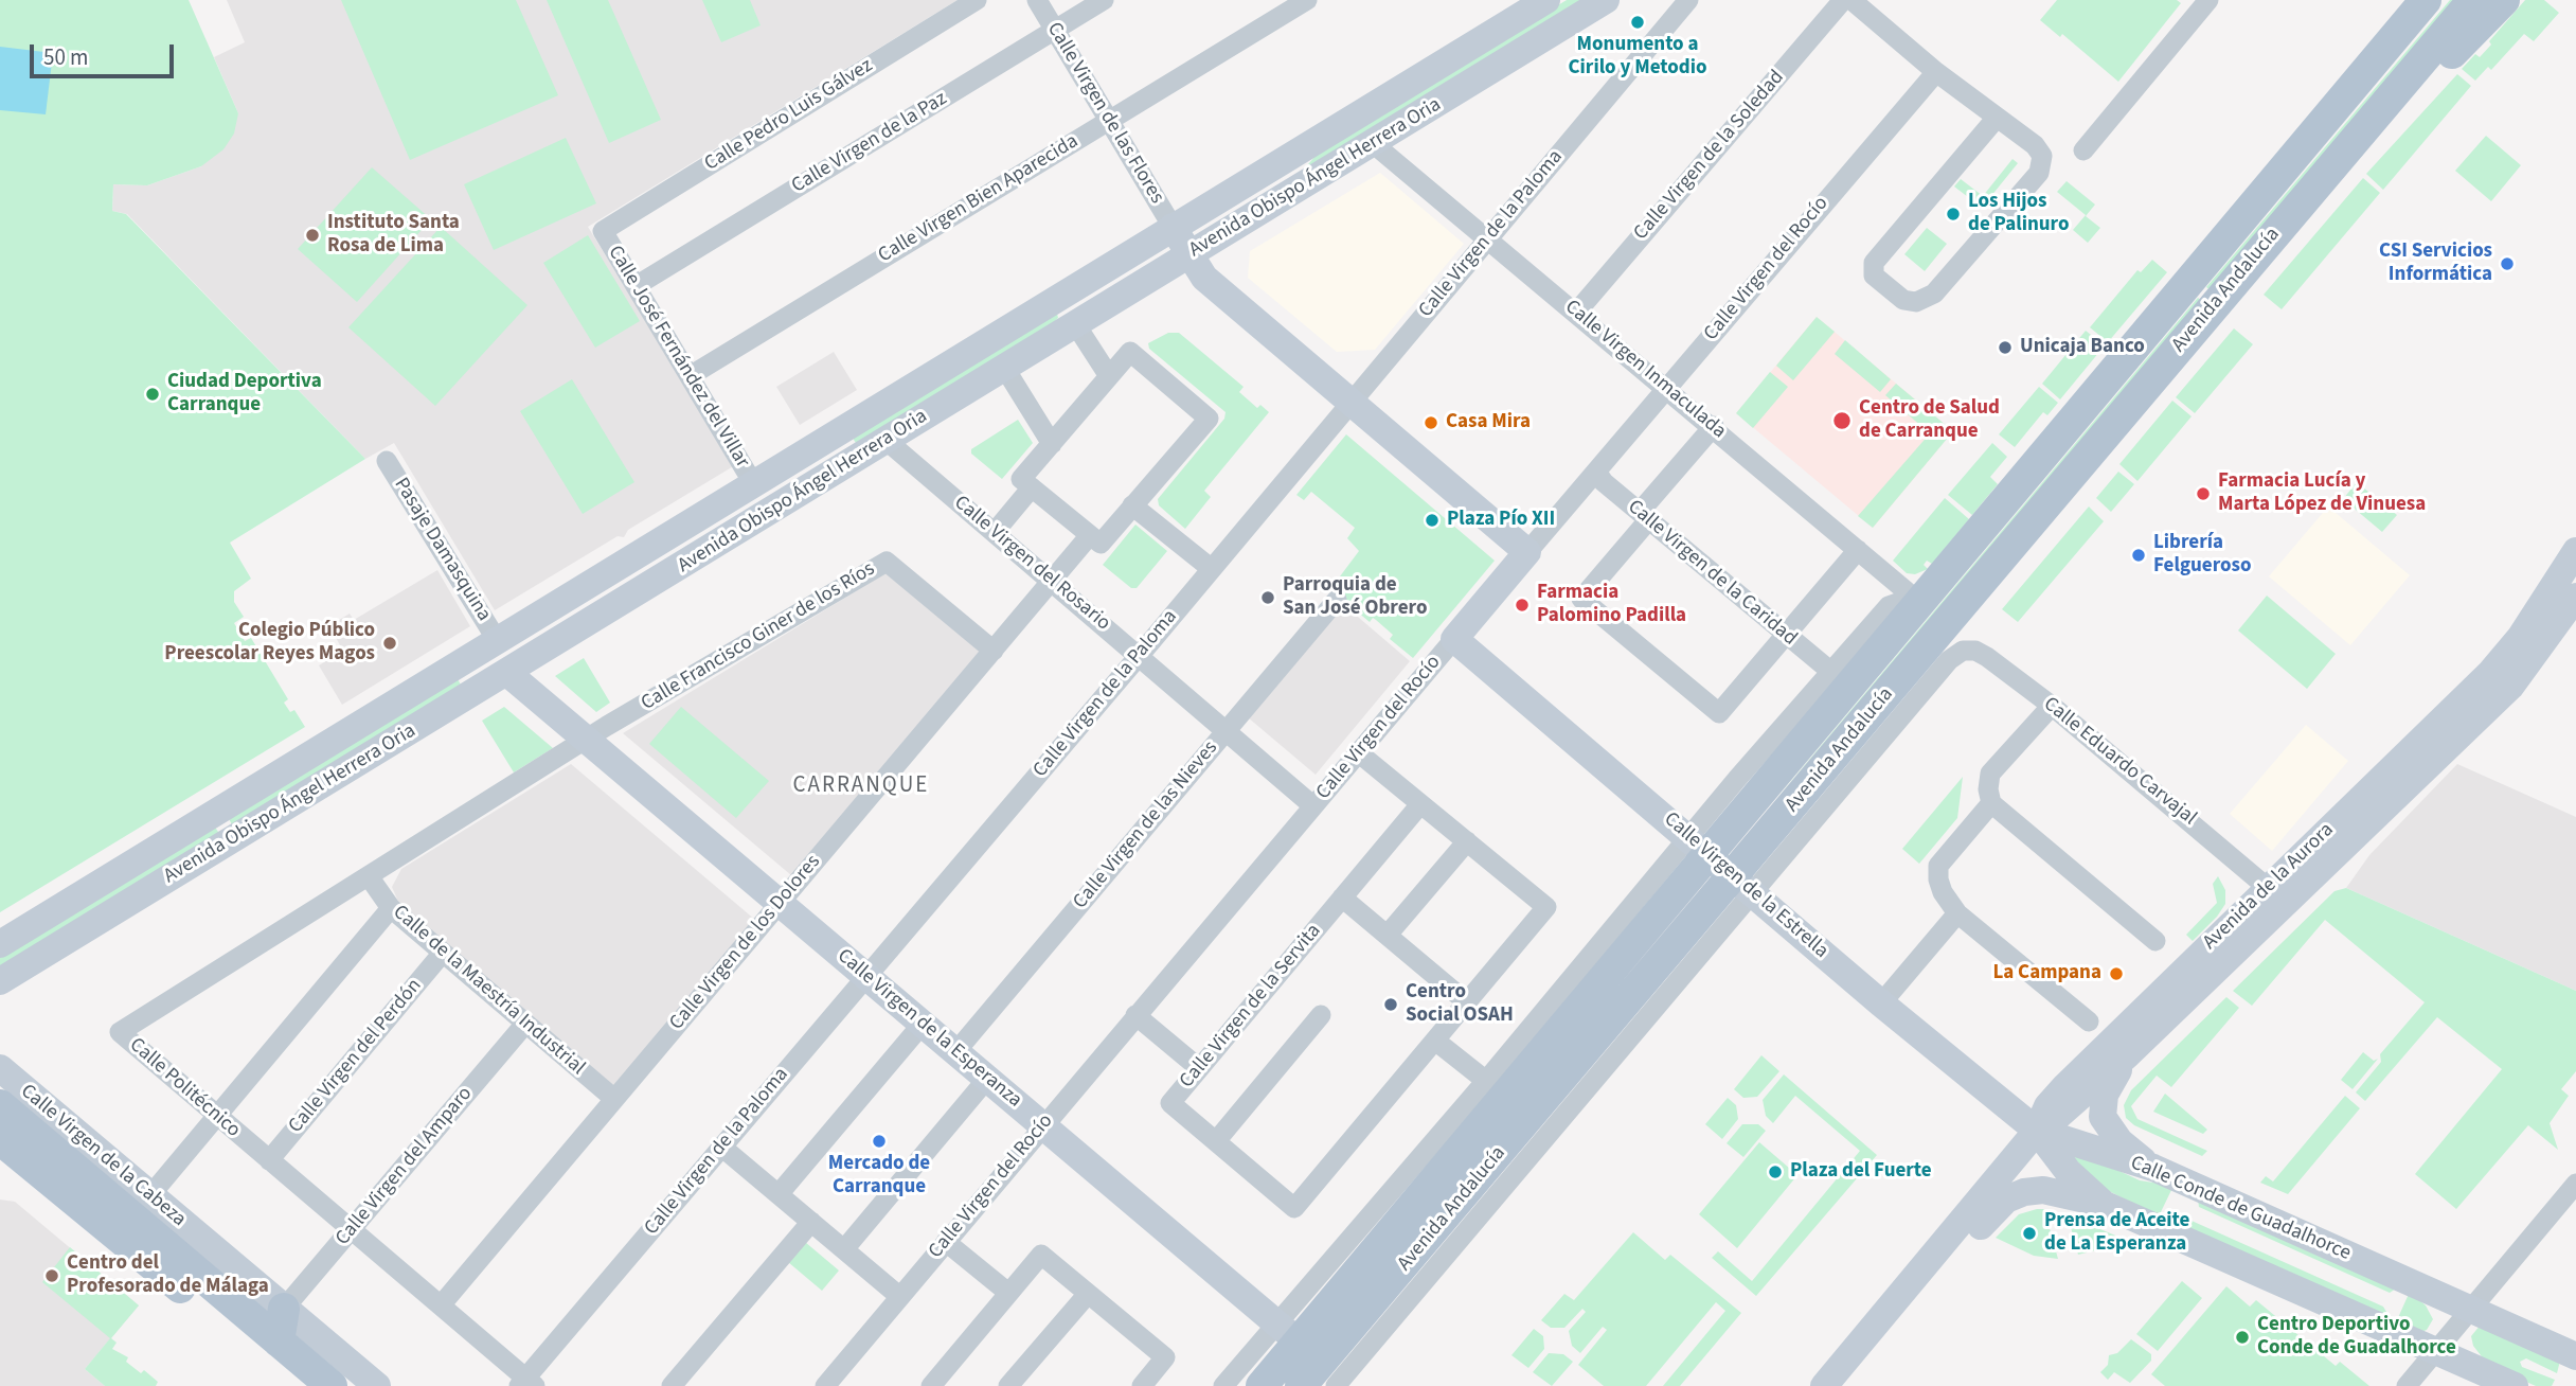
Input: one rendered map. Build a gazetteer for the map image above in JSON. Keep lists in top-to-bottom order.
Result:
{
  "streets": {
    "main road": [
      "Avenida Obispo Ángel Herrera Oria",
      "Calle Virgen del Rocío",
      "Avenida Andalucía",
      "Calle Virgen de la Estrella",
      "Avenida de la Aurora",
      "Calle Virgen de la Esperanza",
      "Calle Virgen de la Cabeza",
      "Calle Conde de Guadalhorce"
    ],
    "street": [
      "Calle Virgen de las Flores",
      "Calle Pedro Luis Gálvez",
      "Calle Virgen de la Paz",
      "Calle Virgen de la Soledad",
      "Calle Virgen Bien Aparecida",
      "Calle Virgen de la Paloma",
      "Calle José Fernández del Villar",
      "Calle Virgen Inmaculada",
      "Pasaje Damasquina",
      "Calle Virgen del Rosario",
      "Calle Virgen de la Caridad",
      "Calle Francisco Giner de los Ríos",
      "Calle Eduardo Carvajal",
      "Calle Virgen de las Nieves",
      "Calle Virgen de los Dolores",
      "Calle de la Maestría Industrial",
      "Calle Virgen de la Servita",
      "Calle Virgen del Perdón",
      "Calle Politécnico",
      "Calle Virgen del Amparo"
    ]
  },
  "crossings": [
    ["Calle Virgen de las Flores", "Calle Virgen de la Paz"],
    ["Calle Virgen de las Flores", "Avenida Obispo Ángel Herrera Oria"],
    ["Calle Virgen de las Flores", "Calle Virgen Bien Aparecida"],
    ["Calle Pedro Luis Gálvez", "Calle José Fernández del Villar"],
    ["Calle Virgen de la Paz", "Calle José Fernández del Villar"],
    ["Calle Virgen de la Soledad", "Calle Virgen Inmaculada"],
    ["Avenida Obispo Ángel Herrera Oria", "Calle José Fernández del Villar"],
    ["Avenida Obispo Ángel Herrera Oria", "Calle Virgen Inmaculada"],
    ["Avenida Obispo Ángel Herrera Oria", "Pasaje Damasquina"],
    ["Avenida Obispo Ángel Herrera Oria", "Calle Virgen del Rosario"],
    ["Avenida Obispo Ángel Herrera Oria", "Calle Virgen de la Esperanza"],
    ["Calle Virgen Bien Aparecida", "Calle José Fernández del Villar"],
    ["Calle Virgen de la Paloma", "Calle Virgen Inmaculada"],
    ["Calle Virgen de la Paloma", "Calle Virgen del Rosario"],
    ["Calle Virgen de la Paloma", "Calle Virgen de la Esperanza"],
    ["Calle Virgen de la Paloma", "Calle Politécnico"],
    ["Calle Virgen del Rocío", "Calle Virgen Inmaculada"],
    ["Calle Virgen del Rocío", "Calle Virgen del Rosario"],
    ["Calle Virgen del Rocío", "Calle Virgen de la Caridad"],
    ["Calle Virgen del Rocío", "Calle Virgen de la Estrella"],
    ["Calle Virgen del Rocío", "Calle Virgen de la Servita"],
    ["Calle Virgen del Rocío", "Calle Virgen de la Esperanza"],
    ["Avenida Andalucía", "Calle Virgen Inmaculada"],
    ["Avenida Andalucía", "Calle Virgen de la Caridad"],
    ["Avenida Andalucía", "Calle Eduardo Carvajal"],
    ["Avenida Andalucía", "Calle Virgen de la Estrella"],
    ["Avenida Andalucía", "Calle Virgen de la Esperanza"],
    ["Calle Virgen del Rosario", "Calle Virgen de las Nieves"],
    ["Calle Virgen del Rosario", "Calle Virgen de los Dolores"],
    ["Calle Francisco Giner de los Ríos", "Calle Virgen de los Dolores"],
    ["Calle Francisco Giner de los Ríos", "Calle Virgen de la Esperanza"],
    ["Calle Francisco Giner de los Ríos", "Calle Politécnico"],
    ["Calle Eduardo Carvajal", "Avenida de la Aurora"],
    ["Calle Virgen de las Nieves", "Calle Virgen de la Esperanza"],
    ["Calle Virgen de la Estrella", "Avenida de la Aurora"],
    ["Calle Virgen de la Estrella", "Calle Conde de Guadalhorce"],
    ["Avenida de la Aurora", "Calle Conde de Guadalhorce"],
    ["Calle Virgen de los Dolores", "Calle de la Maestría Industrial"],
    ["Calle Virgen de los Dolores", "Calle Virgen de la Esperanza"],
    ["Calle Virgen de los Dolores", "Calle Politécnico"],
    ["Calle de la Maestría Industrial", "Calle Virgen del Perdón"],
    ["Calle de la Maestría Industrial", "Calle Politécnico"],
    ["Calle de la Maestría Industrial", "Calle Virgen del Amparo"],
    ["Calle Virgen de la Esperanza", "Calle Politécnico"],
    ["Calle Virgen del Perdón", "Calle Politécnico"],
    ["Calle Politécnico", "Calle Virgen del Amparo"],
    ["Calle Virgen de la Cabeza", "Calle Virgen del Amparo"]
  ],
  "districts": ["CARRANQUE"],
  "places": [
    "Monumento a Cirilo y Metodio",
    "Los Hijos de Palinuro",
    "Instituto Santa Rosa de Lima",
    "CSI Servicios Informática",
    "Unicaja Banco",
    "Ciudad Deportiva Carranque",
    "Centro de Salud de Carranque",
    "Casa Mira",
    "Farmacia Lucía y Marta López de Vinuesa",
    "Plaza Pío XII",
    "Librería Felgueroso",
    "Parroquia de San José Obrero",
    "Farmacia Palomino Padilla",
    "Colegio Público Preescolar Reyes Magos",
    "La Campana",
    "Centro Social OSAH",
    "Mercado de Carranque",
    "Plaza del Fuerte",
    "Prensa de Aceite de La Esperanza",
    "Centro del Profesorado de Málaga",
    "Centro Deportivo Conde de Guadalhorce"
  ],
  "scale_bar": "50 m"
}
